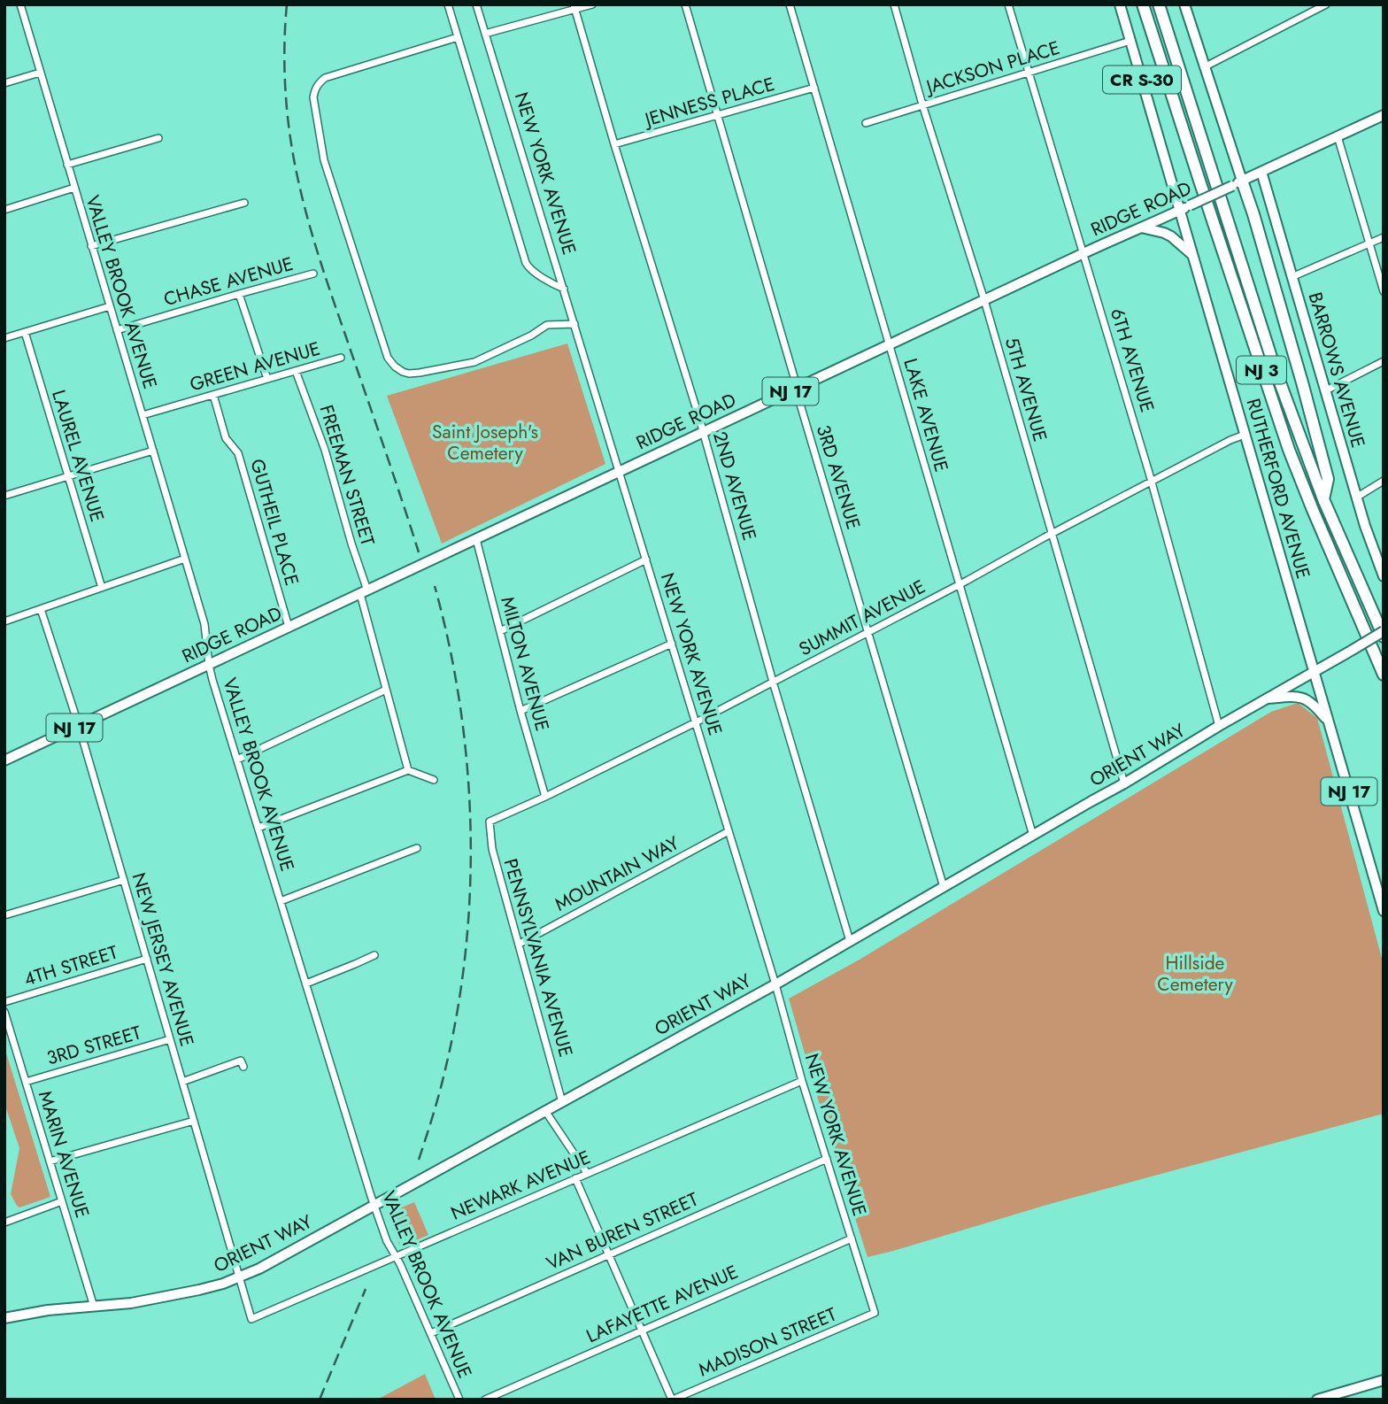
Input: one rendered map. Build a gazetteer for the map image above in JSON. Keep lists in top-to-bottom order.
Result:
{
  "streets": {
    "highway": ["NJ 3"],
    "main road": [
      "CR S-30",
      "RIDGE ROAD",
      "BARROWS AVENUE",
      "NJ 17",
      "RUTHERFORD AVENUE",
      "ORIENT WAY"
    ],
    "street": [
      "JACKSON PLACE",
      "JENNESS PLACE",
      "NEW YORK AVENUE",
      "CHASE AVENUE",
      "VALLEY BROOK AVENUE",
      "6TH AVENUE",
      "GREEN AVENUE",
      "5TH AVENUE",
      "LAKE AVENUE",
      "LAUREL AVENUE",
      "FREEMAN STREET",
      "3RD AVENUE",
      "2ND AVENUE",
      "GUTHEIL PLACE",
      "SUMMIT AVENUE",
      "MILTON AVENUE",
      "MOUNTAIN WAY",
      "PENNSYLVANIA AVENUE",
      "NEW JERSEY AVENUE",
      "4TH STREET",
      "3RD STREET",
      "MARIN AVENUE",
      "NEWARK AVENUE",
      "VAN BUREN STREET",
      "LAFAYETTE AVENUE",
      "MADISON STREET"
    ]
  },
  "crossings": [
    ["JACKSON PLACE", "6TH AVENUE"],
    ["JACKSON PLACE", "5TH AVENUE"],
    ["JACKSON PLACE", "RUTHERFORD AVENUE"],
    ["JENNESS PLACE", "LAKE AVENUE"],
    ["JENNESS PLACE", "3RD AVENUE"],
    ["JENNESS PLACE", "2ND AVENUE"],
    ["NEW YORK AVENUE", "RIDGE ROAD"],
    ["NEW YORK AVENUE", "SUMMIT AVENUE"],
    ["NEW YORK AVENUE", "ORIENT WAY"],
    ["NEW YORK AVENUE", "MOUNTAIN WAY"],
    ["NEW YORK AVENUE", "NEWARK AVENUE"],
    ["NEW YORK AVENUE", "VAN BUREN STREET"],
    ["NEW YORK AVENUE", "LAFAYETTE AVENUE"],
    ["NEW YORK AVENUE", "MADISON STREET"],
    ["RIDGE ROAD", "VALLEY BROOK AVENUE"],
    ["RIDGE ROAD", "6TH AVENUE"],
    ["RIDGE ROAD", "BARROWS AVENUE"],
    ["RIDGE ROAD", "5TH AVENUE"],
    ["RIDGE ROAD", "LAKE AVENUE"],
    ["RIDGE ROAD", "FREEMAN STREET"],
    ["RIDGE ROAD", "3RD AVENUE"],
    ["RIDGE ROAD", "2ND AVENUE"],
    ["RIDGE ROAD", "RUTHERFORD AVENUE"],
    ["RIDGE ROAD", "GUTHEIL PLACE"],
    ["RIDGE ROAD", "MILTON AVENUE"],
    ["RIDGE ROAD", "NEW JERSEY AVENUE"],
    ["CHASE AVENUE", "VALLEY BROOK AVENUE"],
    ["VALLEY BROOK AVENUE", "GREEN AVENUE"],
    ["VALLEY BROOK AVENUE", "ORIENT WAY"],
    ["VALLEY BROOK AVENUE", "NEWARK AVENUE"],
    ["VALLEY BROOK AVENUE", "VAN BUREN STREET"],
    ["6TH AVENUE", "SUMMIT AVENUE"],
    ["6TH AVENUE", "ORIENT WAY"],
    ["GREEN AVENUE", "FREEMAN STREET"],
    ["GREEN AVENUE", "GUTHEIL PLACE"],
    ["5TH AVENUE", "SUMMIT AVENUE"],
    ["5TH AVENUE", "ORIENT WAY"],
    ["LAKE AVENUE", "SUMMIT AVENUE"],
    ["LAKE AVENUE", "ORIENT WAY"],
    ["3RD AVENUE", "SUMMIT AVENUE"],
    ["3RD AVENUE", "ORIENT WAY"],
    ["2ND AVENUE", "SUMMIT AVENUE"],
    ["2ND AVENUE", "ORIENT WAY"],
    ["RUTHERFORD AVENUE", "SUMMIT AVENUE"],
    ["RUTHERFORD AVENUE", "ORIENT WAY"],
    ["SUMMIT AVENUE", "MILTON AVENUE"],
    ["SUMMIT AVENUE", "PENNSYLVANIA AVENUE"],
    ["ORIENT WAY", "PENNSYLVANIA AVENUE"],
    ["ORIENT WAY", "NEW JERSEY AVENUE"],
    ["ORIENT WAY", "MARIN AVENUE"],
    ["MOUNTAIN WAY", "PENNSYLVANIA AVENUE"],
    ["NEW JERSEY AVENUE", "4TH STREET"],
    ["NEW JERSEY AVENUE", "3RD STREET"],
    ["NEW JERSEY AVENUE", "NEWARK AVENUE"],
    ["3RD STREET", "MARIN AVENUE"]
  ],
  "parks": ["Saint Joseph's Cemetery", "Hillside Cemetery"]
}
